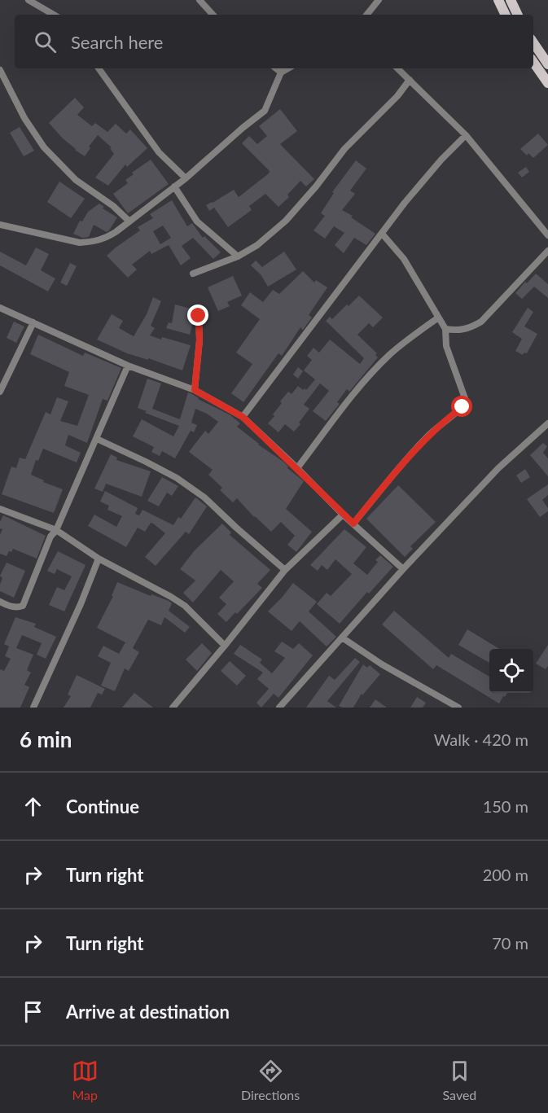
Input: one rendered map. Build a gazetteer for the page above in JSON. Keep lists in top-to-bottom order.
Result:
{
  "page": {
    "search": "Search here",
    "heading": ["6 min", "Walk · 420 m"],
    "list": [
      ["Continue", "150 m"],
      ["Turn right", "200 m"],
      ["Turn right", "70 m"],
      "Arrive at destination"
    ],
    "nav": ["Map", "Directions", "Saved"]
  }
}
